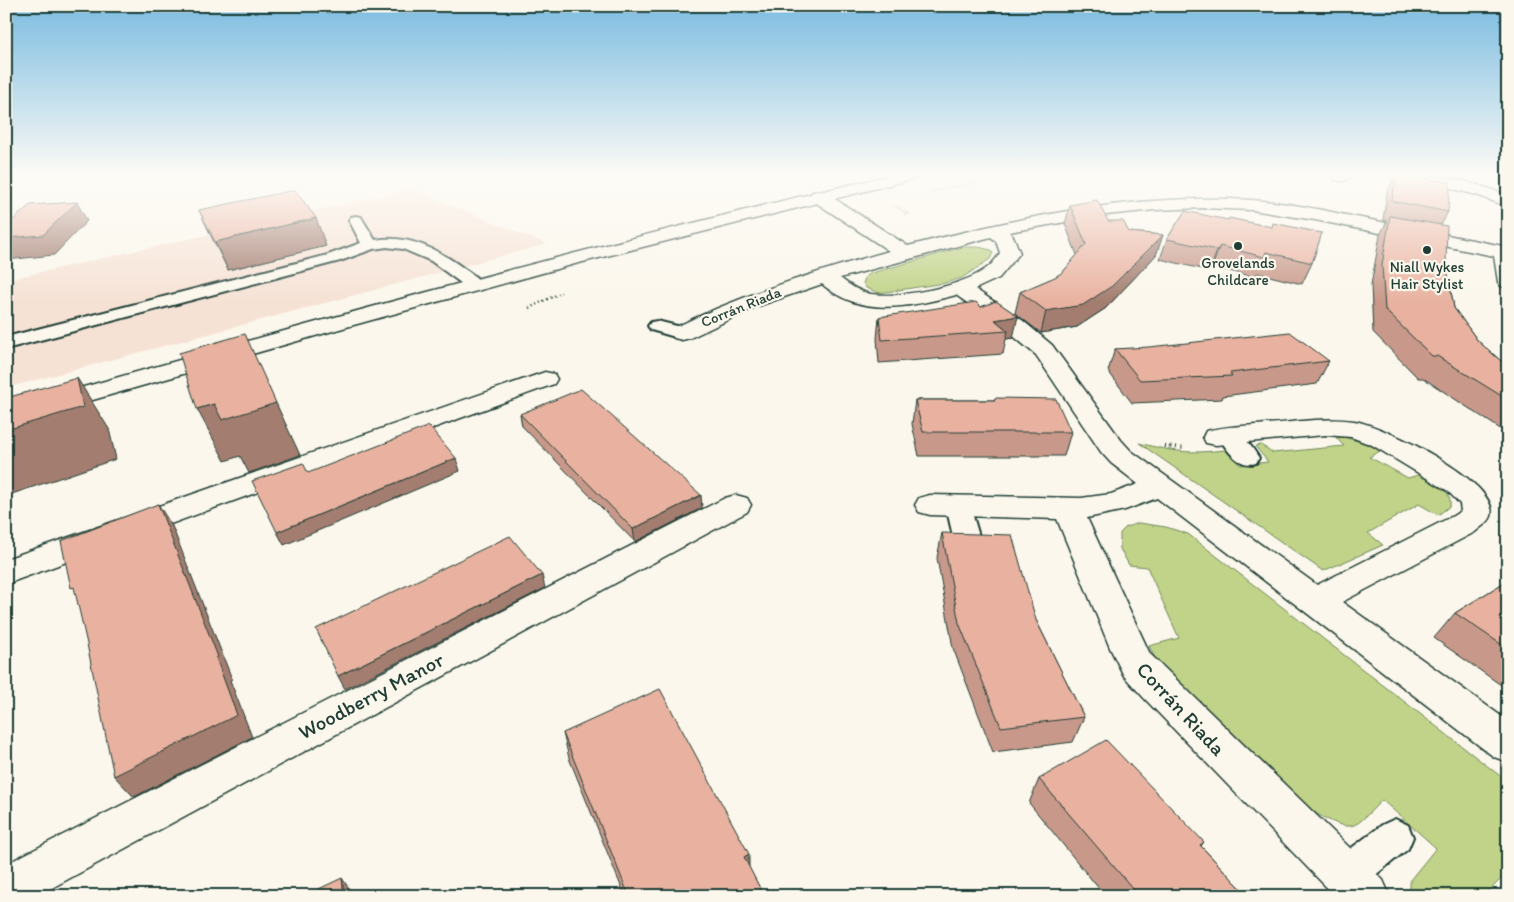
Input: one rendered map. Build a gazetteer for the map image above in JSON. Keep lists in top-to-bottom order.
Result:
{
  "streets": {
    "street": ["Corrán Riada", "Woodberry Manor"]
  },
  "places": ["Grovelands Childcare", "Niall Wykes Hair Stylist"]
}
